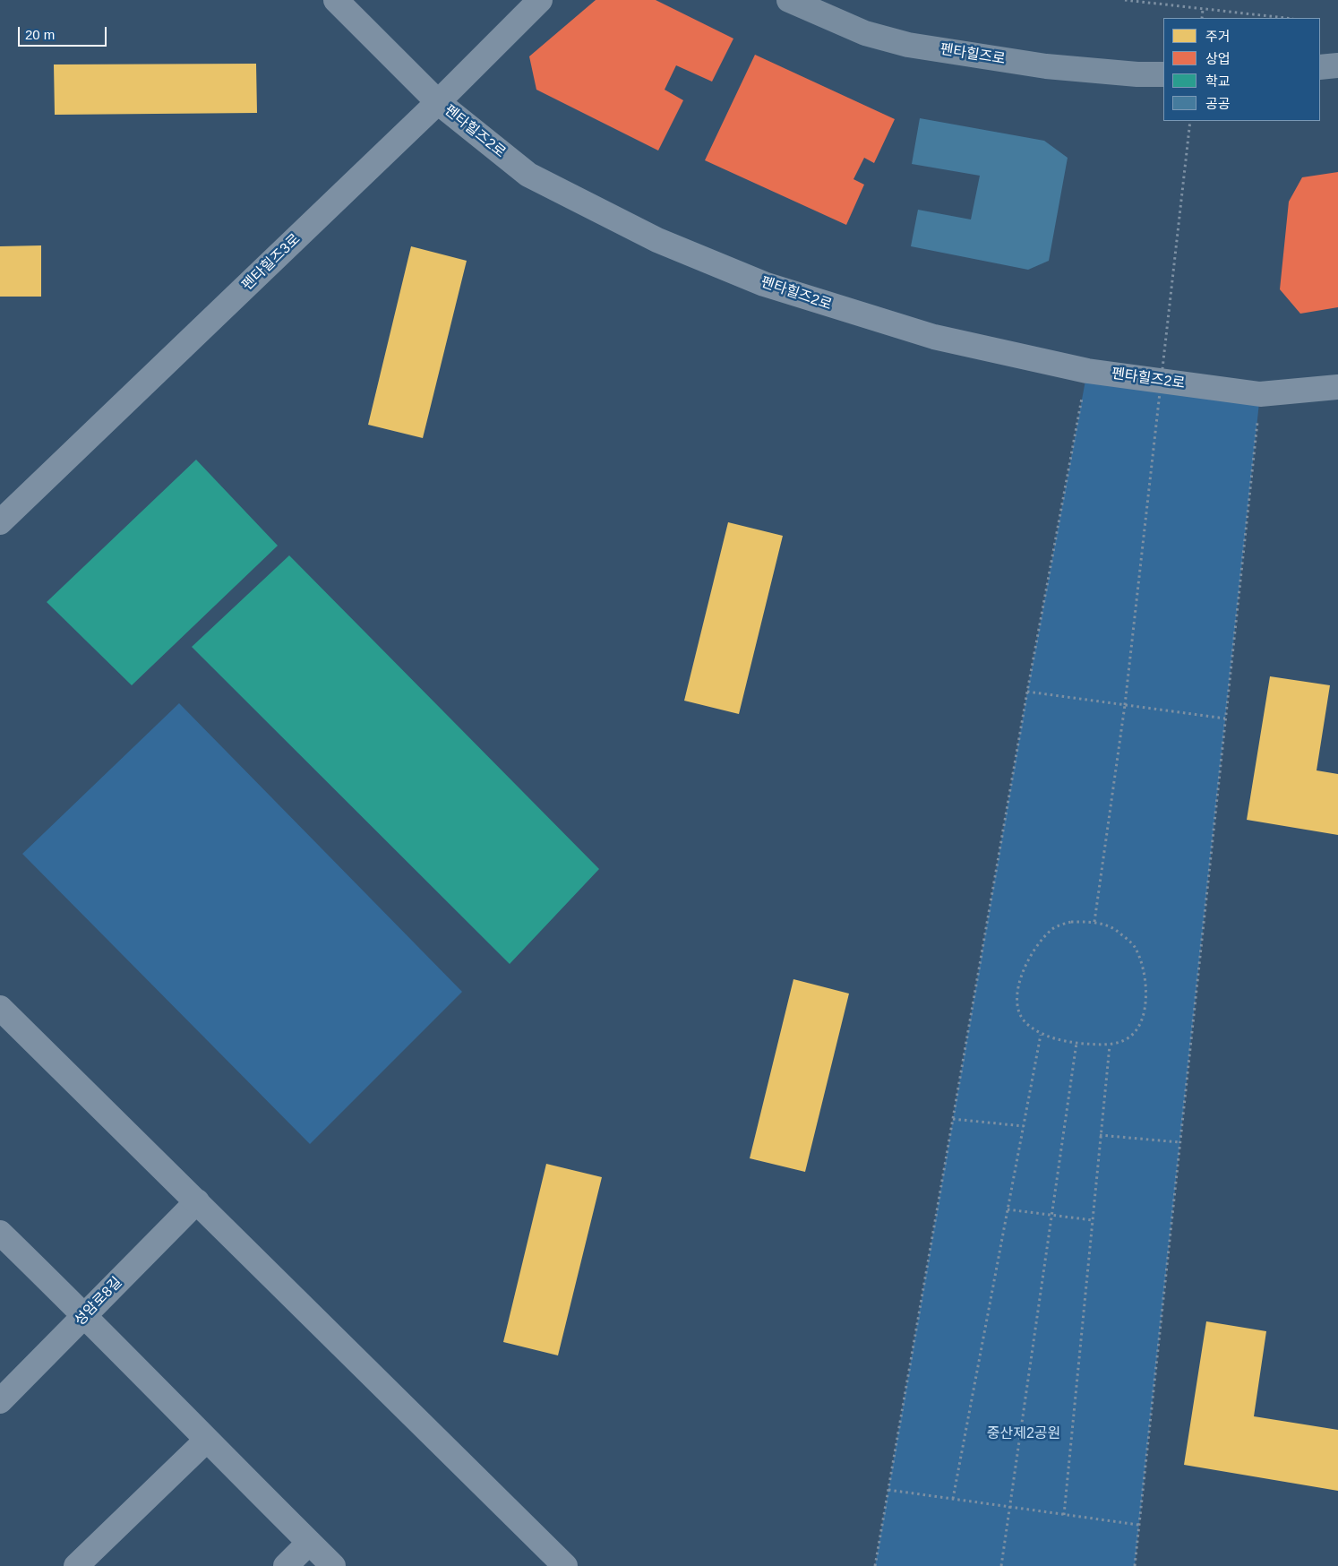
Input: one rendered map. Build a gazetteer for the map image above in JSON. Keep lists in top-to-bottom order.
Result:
{
  "streets": {
    "main road": ["펜타힐즈로"],
    "street": ["펜타힐즈2로", "펜타힐즈3로", "성암로8길"]
  },
  "crossings": [
    ["펜타힐즈2로", "펜타힐즈3로"]
  ],
  "parks": ["중산제2공원"],
  "legend": [
    "주거",
    "상업",
    "학교",
    "공공"
  ],
  "scale_bar": "20 m"
}
